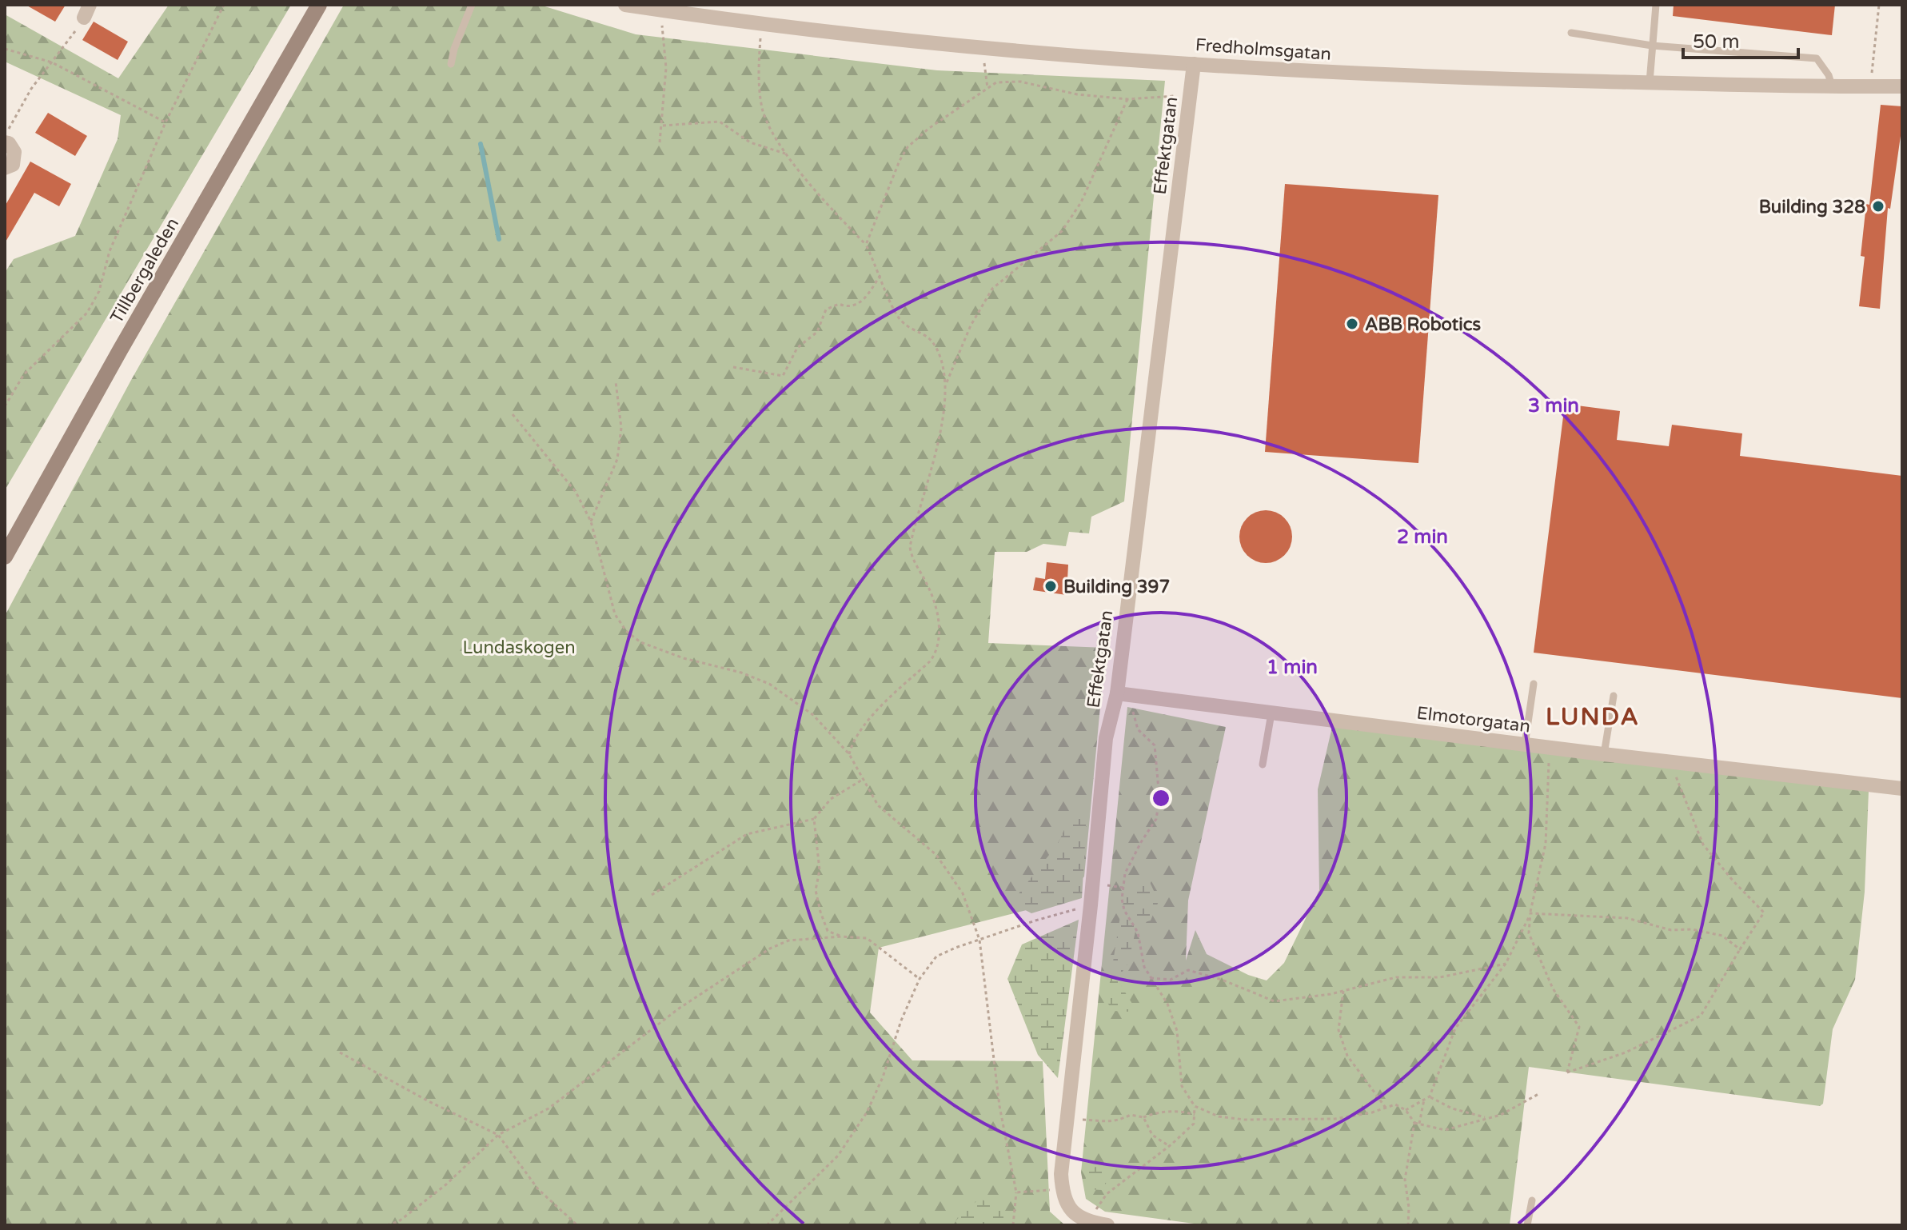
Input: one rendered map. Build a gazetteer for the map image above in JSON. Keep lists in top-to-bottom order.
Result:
{
  "streets": {
    "main road": ["Tillbergaleden"],
    "street": ["Fredholmsgatan", "Effektgatan", "Elmotorgatan"]
  },
  "crossings": [
    ["Fredholmsgatan", "Effektgatan"],
    ["Effektgatan", "Elmotorgatan"]
  ],
  "districts": ["LUNDA"],
  "parks": ["Lundaskogen"],
  "places": ["Building 328", "ABB Robotics", "Building 397"],
  "scale_bar": "50 m",
  "rings": ["3 min", "2 min", "1 min"]
}
